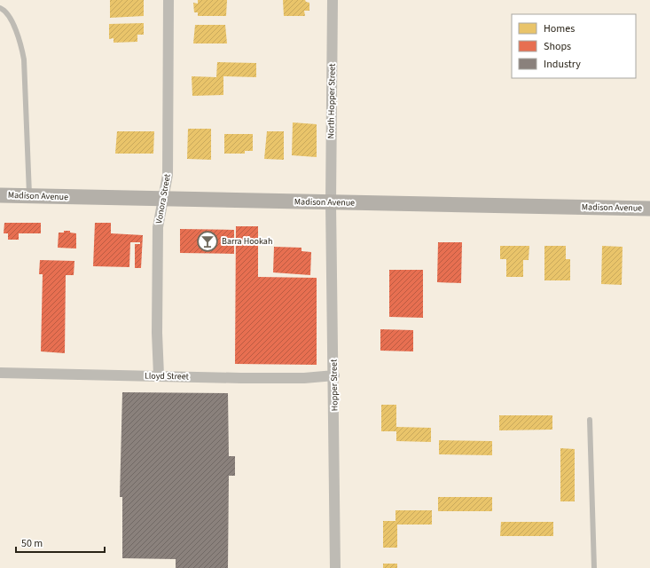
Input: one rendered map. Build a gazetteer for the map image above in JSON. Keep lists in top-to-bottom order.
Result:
{
  "streets": {
    "main road": ["Madison Avenue"],
    "street": [
      "North Hopper Street",
      "Vonora Street",
      "Lloyd Street",
      "Hopper Street"
    ]
  },
  "crossings": [
    ["North Hopper Street", "Madison Avenue"],
    ["North Hopper Street", "Hopper Street"],
    ["Madison Avenue", "Vonora Street"],
    ["Madison Avenue", "Hopper Street"],
    ["Vonora Street", "Lloyd Street"],
    ["Lloyd Street", "Hopper Street"]
  ],
  "places": {
    "bar": ["Barra Hookah"]
  },
  "legend": ["Homes", "Shops", "Industry"],
  "scale_bar": "50 m"
}
